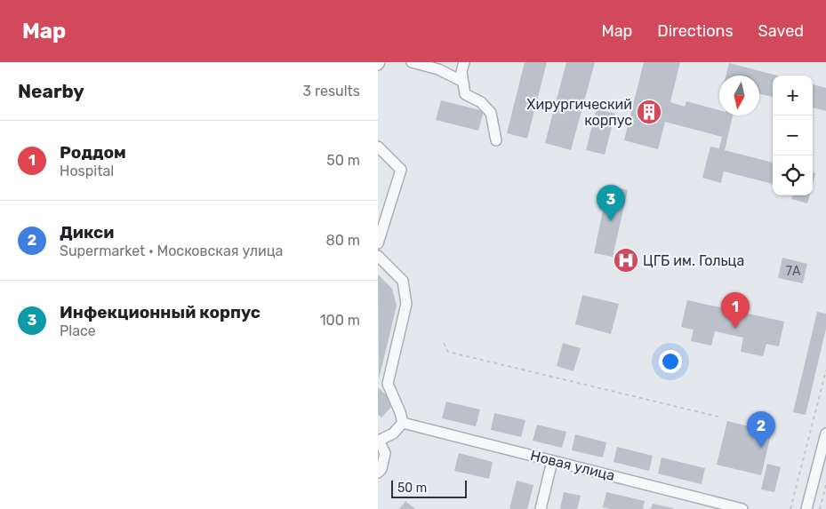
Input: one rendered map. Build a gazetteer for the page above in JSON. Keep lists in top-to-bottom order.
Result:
{
  "streets": {
    "street": ["Новая улица"]
  },
  "places": {
    "building": ["Хирургический корпус"],
    "hospital": ["ЦГБ им. Гольца"]
  },
  "house_numbers": ["7А"],
  "scale_bar": "50 m",
  "north": "bottom",
  "page": {
    "header": "Map",
    "nav": ["Map", "Directions", "Saved"],
    "heading": ["Nearby", "3 results"],
    "map_buttons": ["+", "−"],
    "list": [
      {
        "mark": "1",
        "name": "Роддом",
        "note": "Hospital",
        "value": "50 m"
      },
      {
        "mark": "2",
        "name": "Дикси",
        "note": "Supermarket · Московская улица",
        "value": "80 m"
      },
      {
        "mark": "3",
        "name": "Инфекционный корпус",
        "note": "Place",
        "value": "100 m"
      }
    ],
    "pins": ["3", "1", "2"],
    "scale": "50 m"
  }
}
